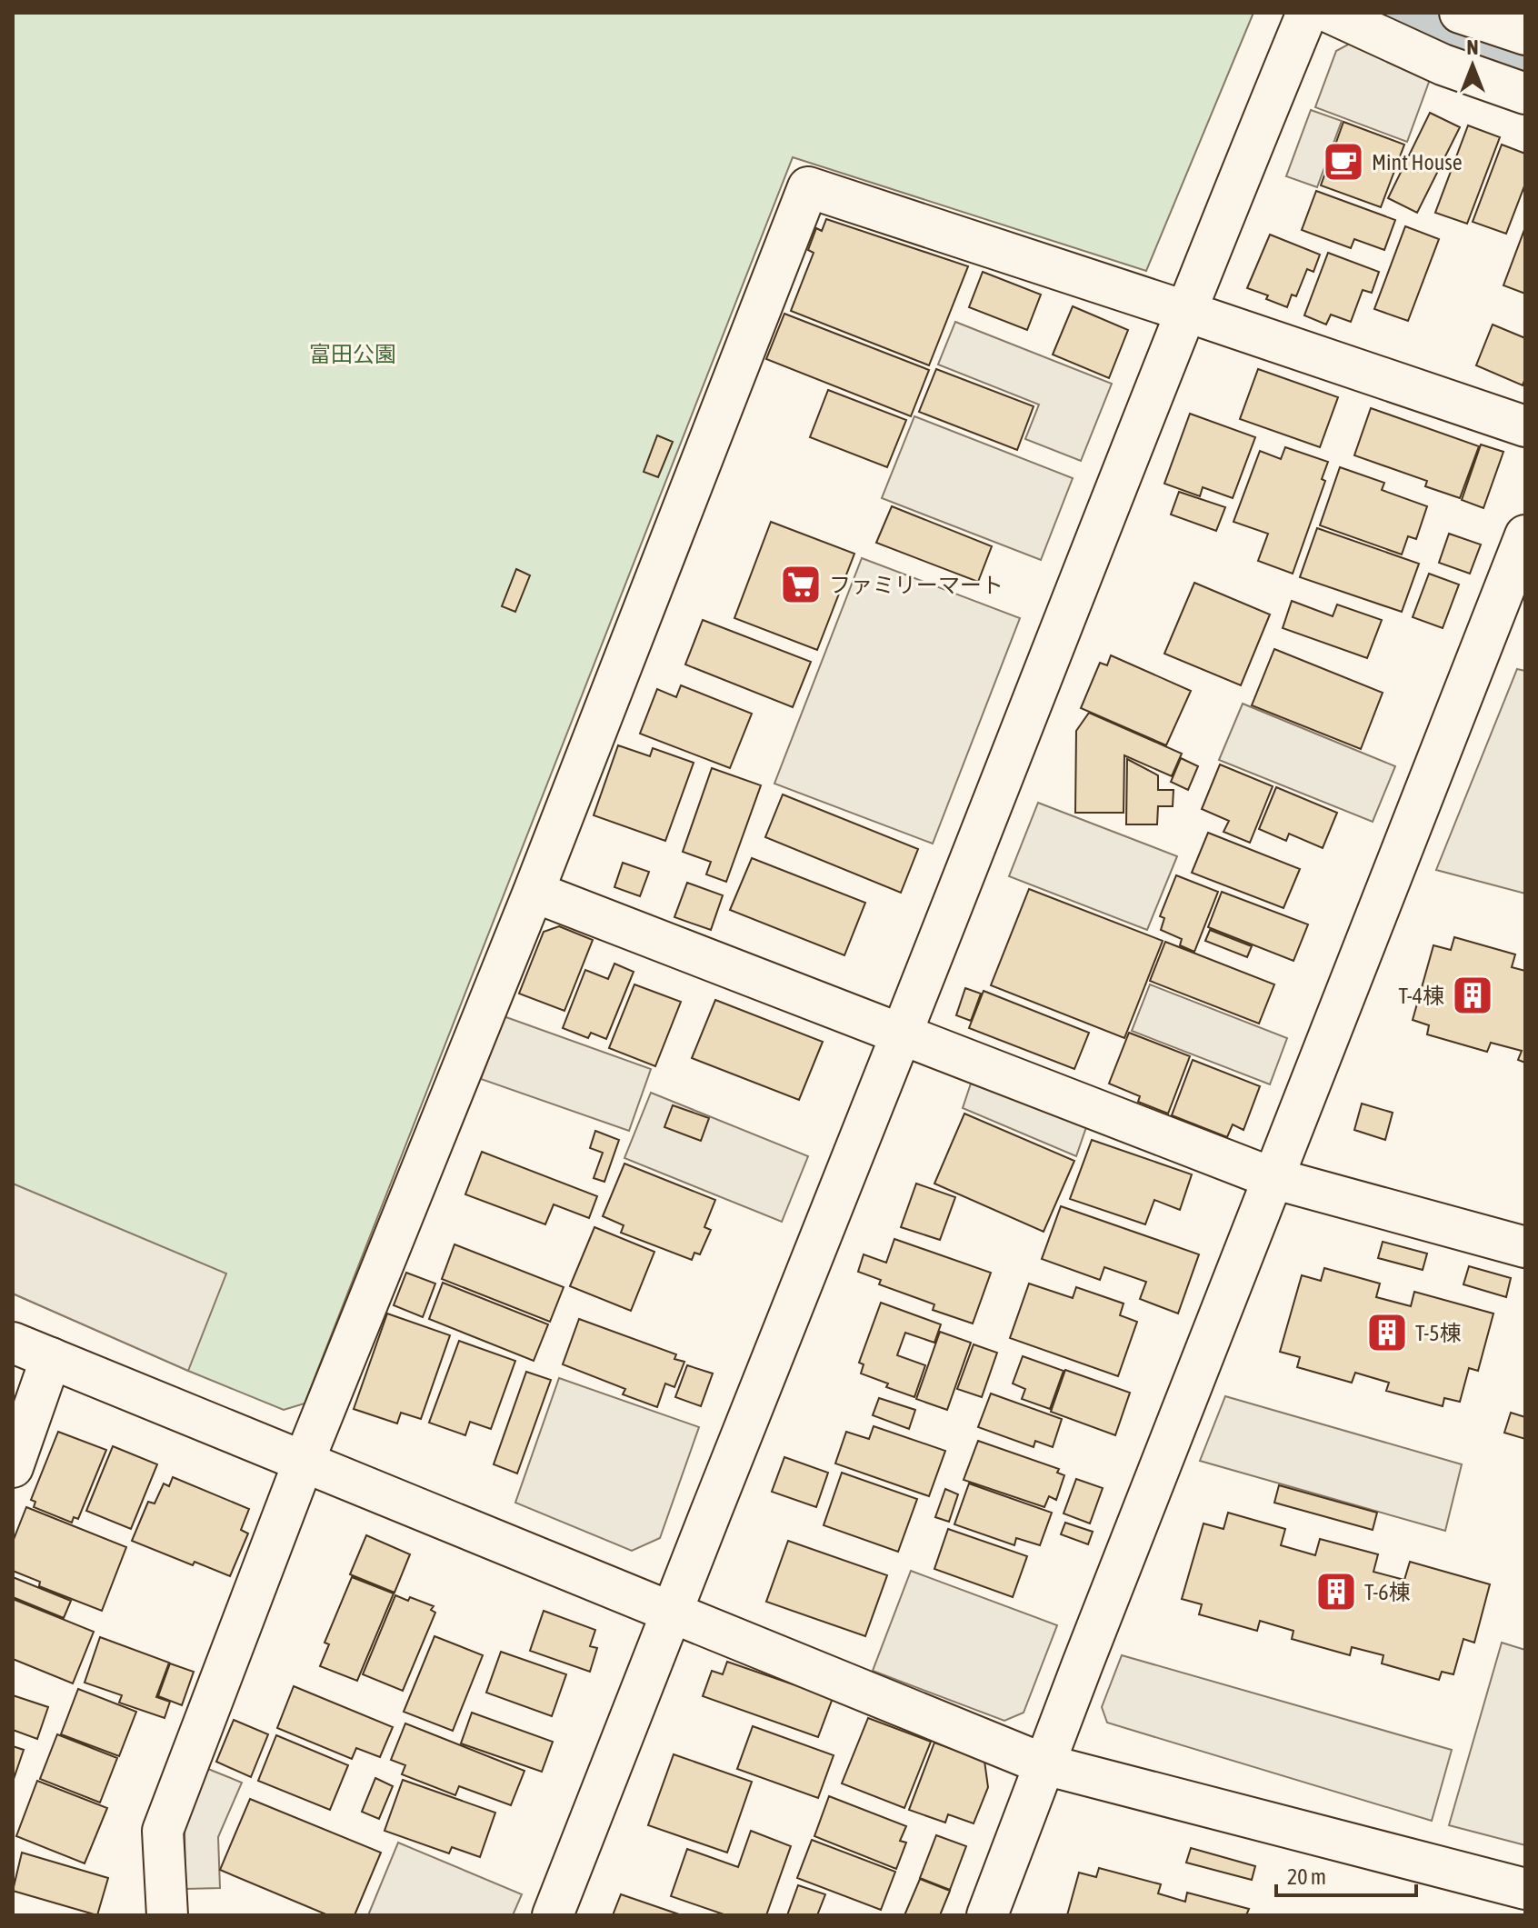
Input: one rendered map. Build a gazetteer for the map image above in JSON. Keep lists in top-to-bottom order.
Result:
{
  "parks": ["富田公園"],
  "places": {
    "cafe": ["Mint House"],
    "supermarket": ["ファミリーマート"],
    "building": ["T-4棟", "T-5棟", "T-6棟"]
  },
  "scale_bar": "20 m",
  "north": "top"
}
